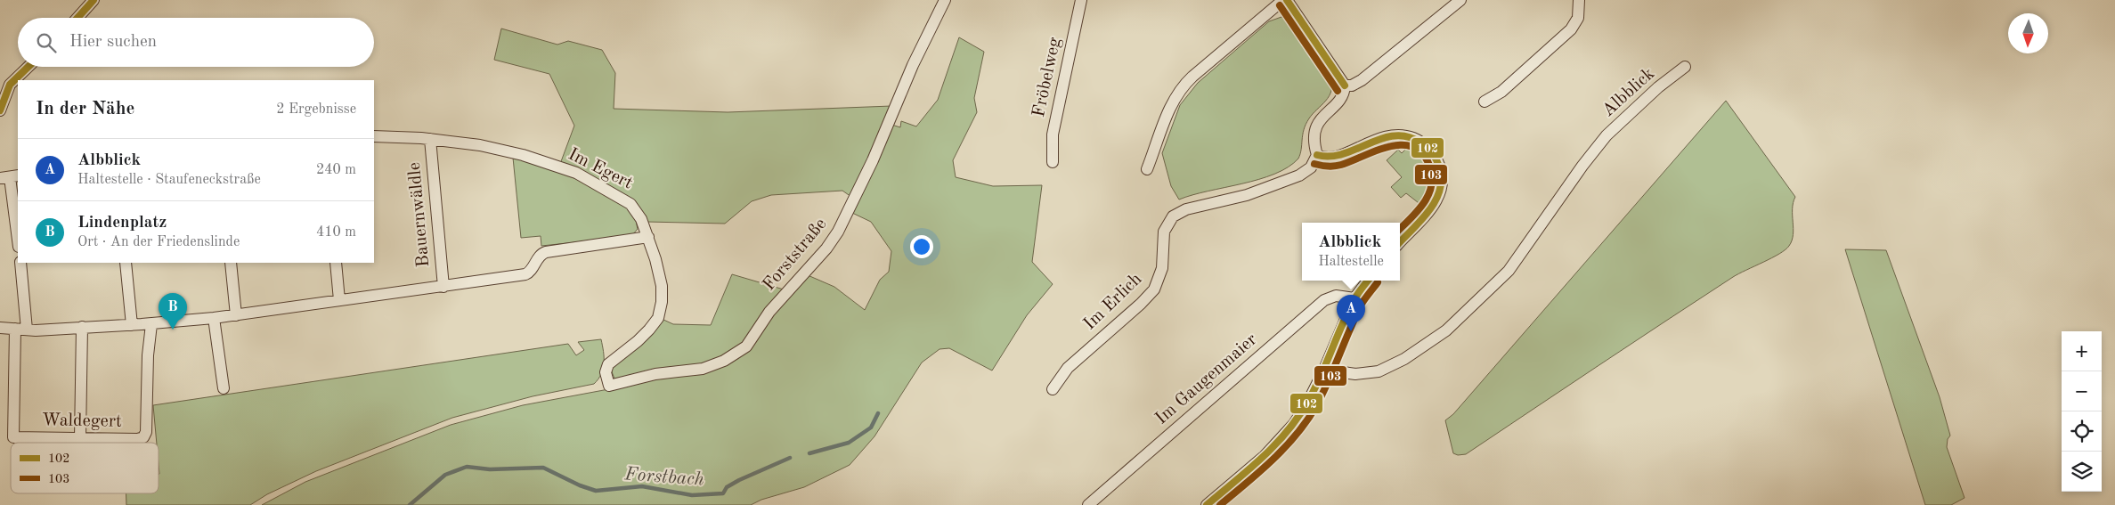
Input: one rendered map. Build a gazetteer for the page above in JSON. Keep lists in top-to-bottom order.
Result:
{
  "streets": {
    "street": [
      "Fröbelweg",
      "Albblick",
      "Im Egert",
      "Bauernwäldle",
      "Forststraße",
      "Im Erlich",
      "Im Gaugenmaier",
      "Waldegert"
    ]
  },
  "crossings": [
    ["Im Egert", "Bauernwäldle"],
    ["Im Egert", "Forststraße"]
  ],
  "water": ["Forstbach"],
  "lines": ["transit line 102", "transit line 103"],
  "legend": ["102", "103"],
  "north": "bottom",
  "page": {
    "search": "Hier suchen",
    "heading": ["In der Nähe", "2 Ergebnisse"],
    "list": [
      {
        "mark": "A",
        "name": "Albblick",
        "note": "Haltestelle · Staufeneckstraße",
        "value": "240 m"
      },
      {
        "mark": "B",
        "name": "Lindenplatz",
        "note": "Ort · An der Friedenslinde",
        "value": "410 m"
      }
    ],
    "popup": ["Albblick", "Haltestelle"],
    "pins": ["B", "A"],
    "map_buttons": ["+", "−"]
  }
}
